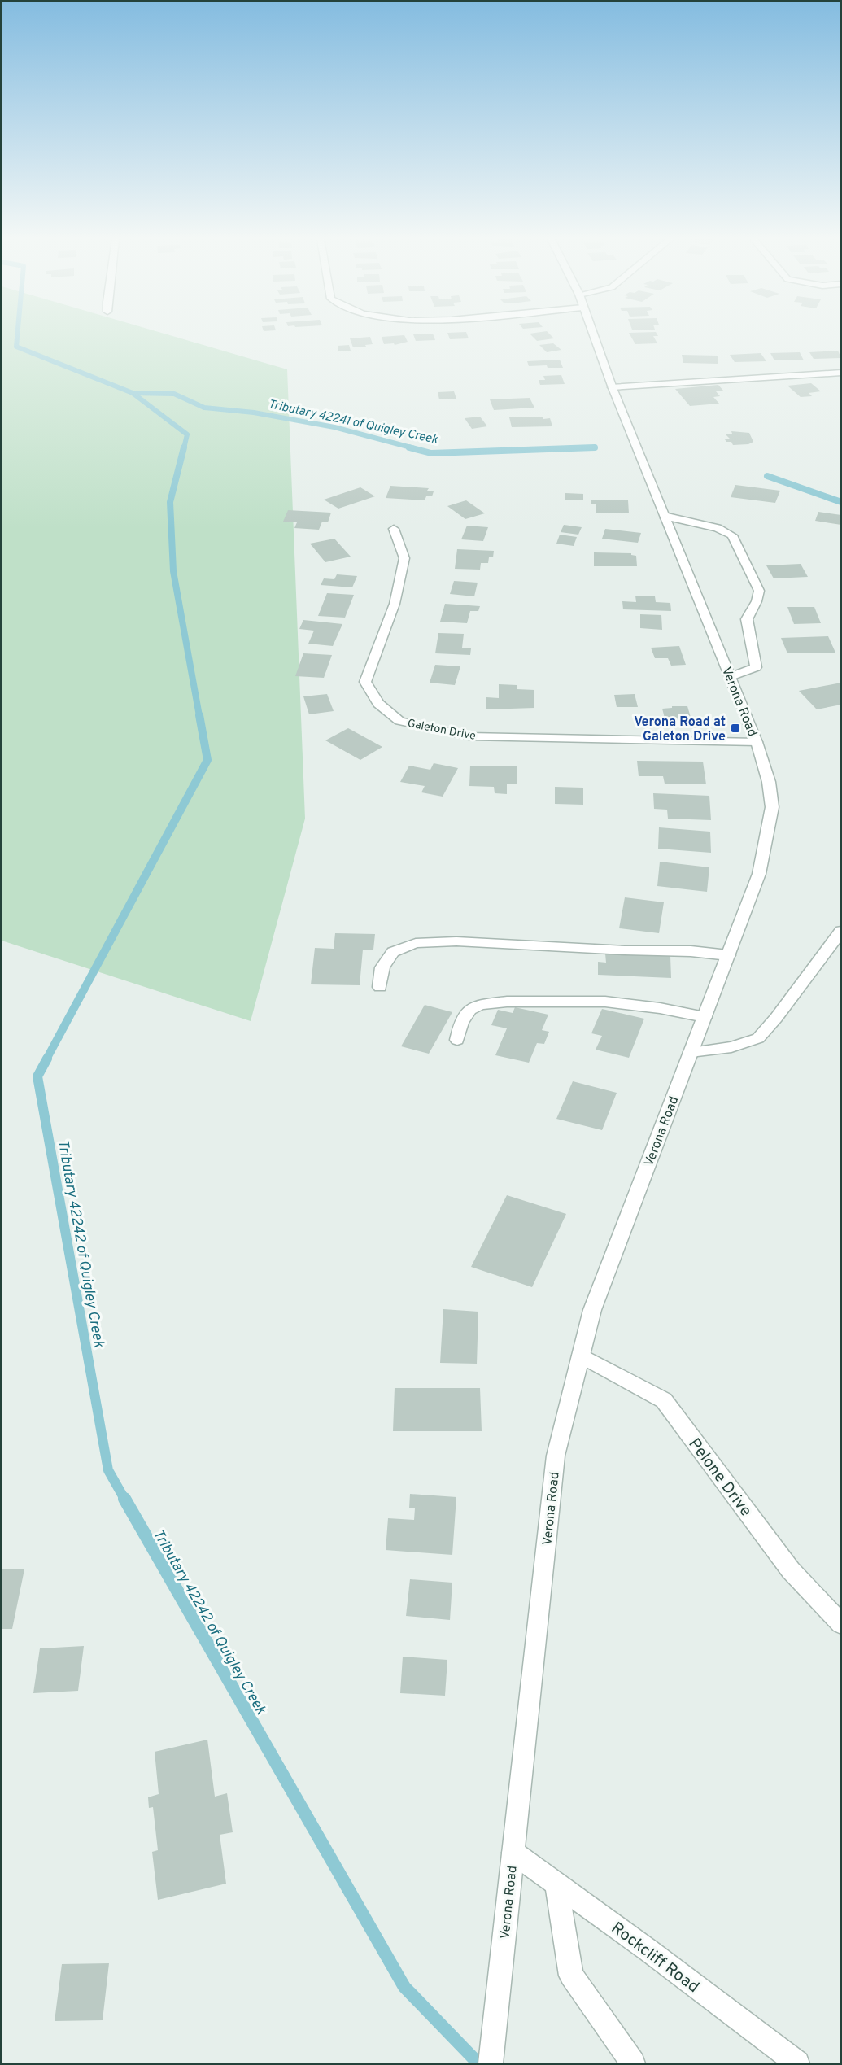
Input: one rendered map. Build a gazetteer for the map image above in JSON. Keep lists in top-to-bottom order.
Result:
{
  "streets": {
    "street": [
      "Verona Road",
      "Galeton Drive",
      "Pelone Drive",
      "Rockcliff Road"
    ]
  },
  "crossings": [
    ["Verona Road", "Galeton Drive"],
    ["Verona Road", "Pelone Drive"],
    ["Verona Road", "Rockcliff Road"]
  ],
  "water": ["Tributary 42241 of Quigley Creek", "Tributary 42242 of Quigley Creek"],
  "places": {
    "transit": ["Verona Road at Galeton Drive"]
  }
}
